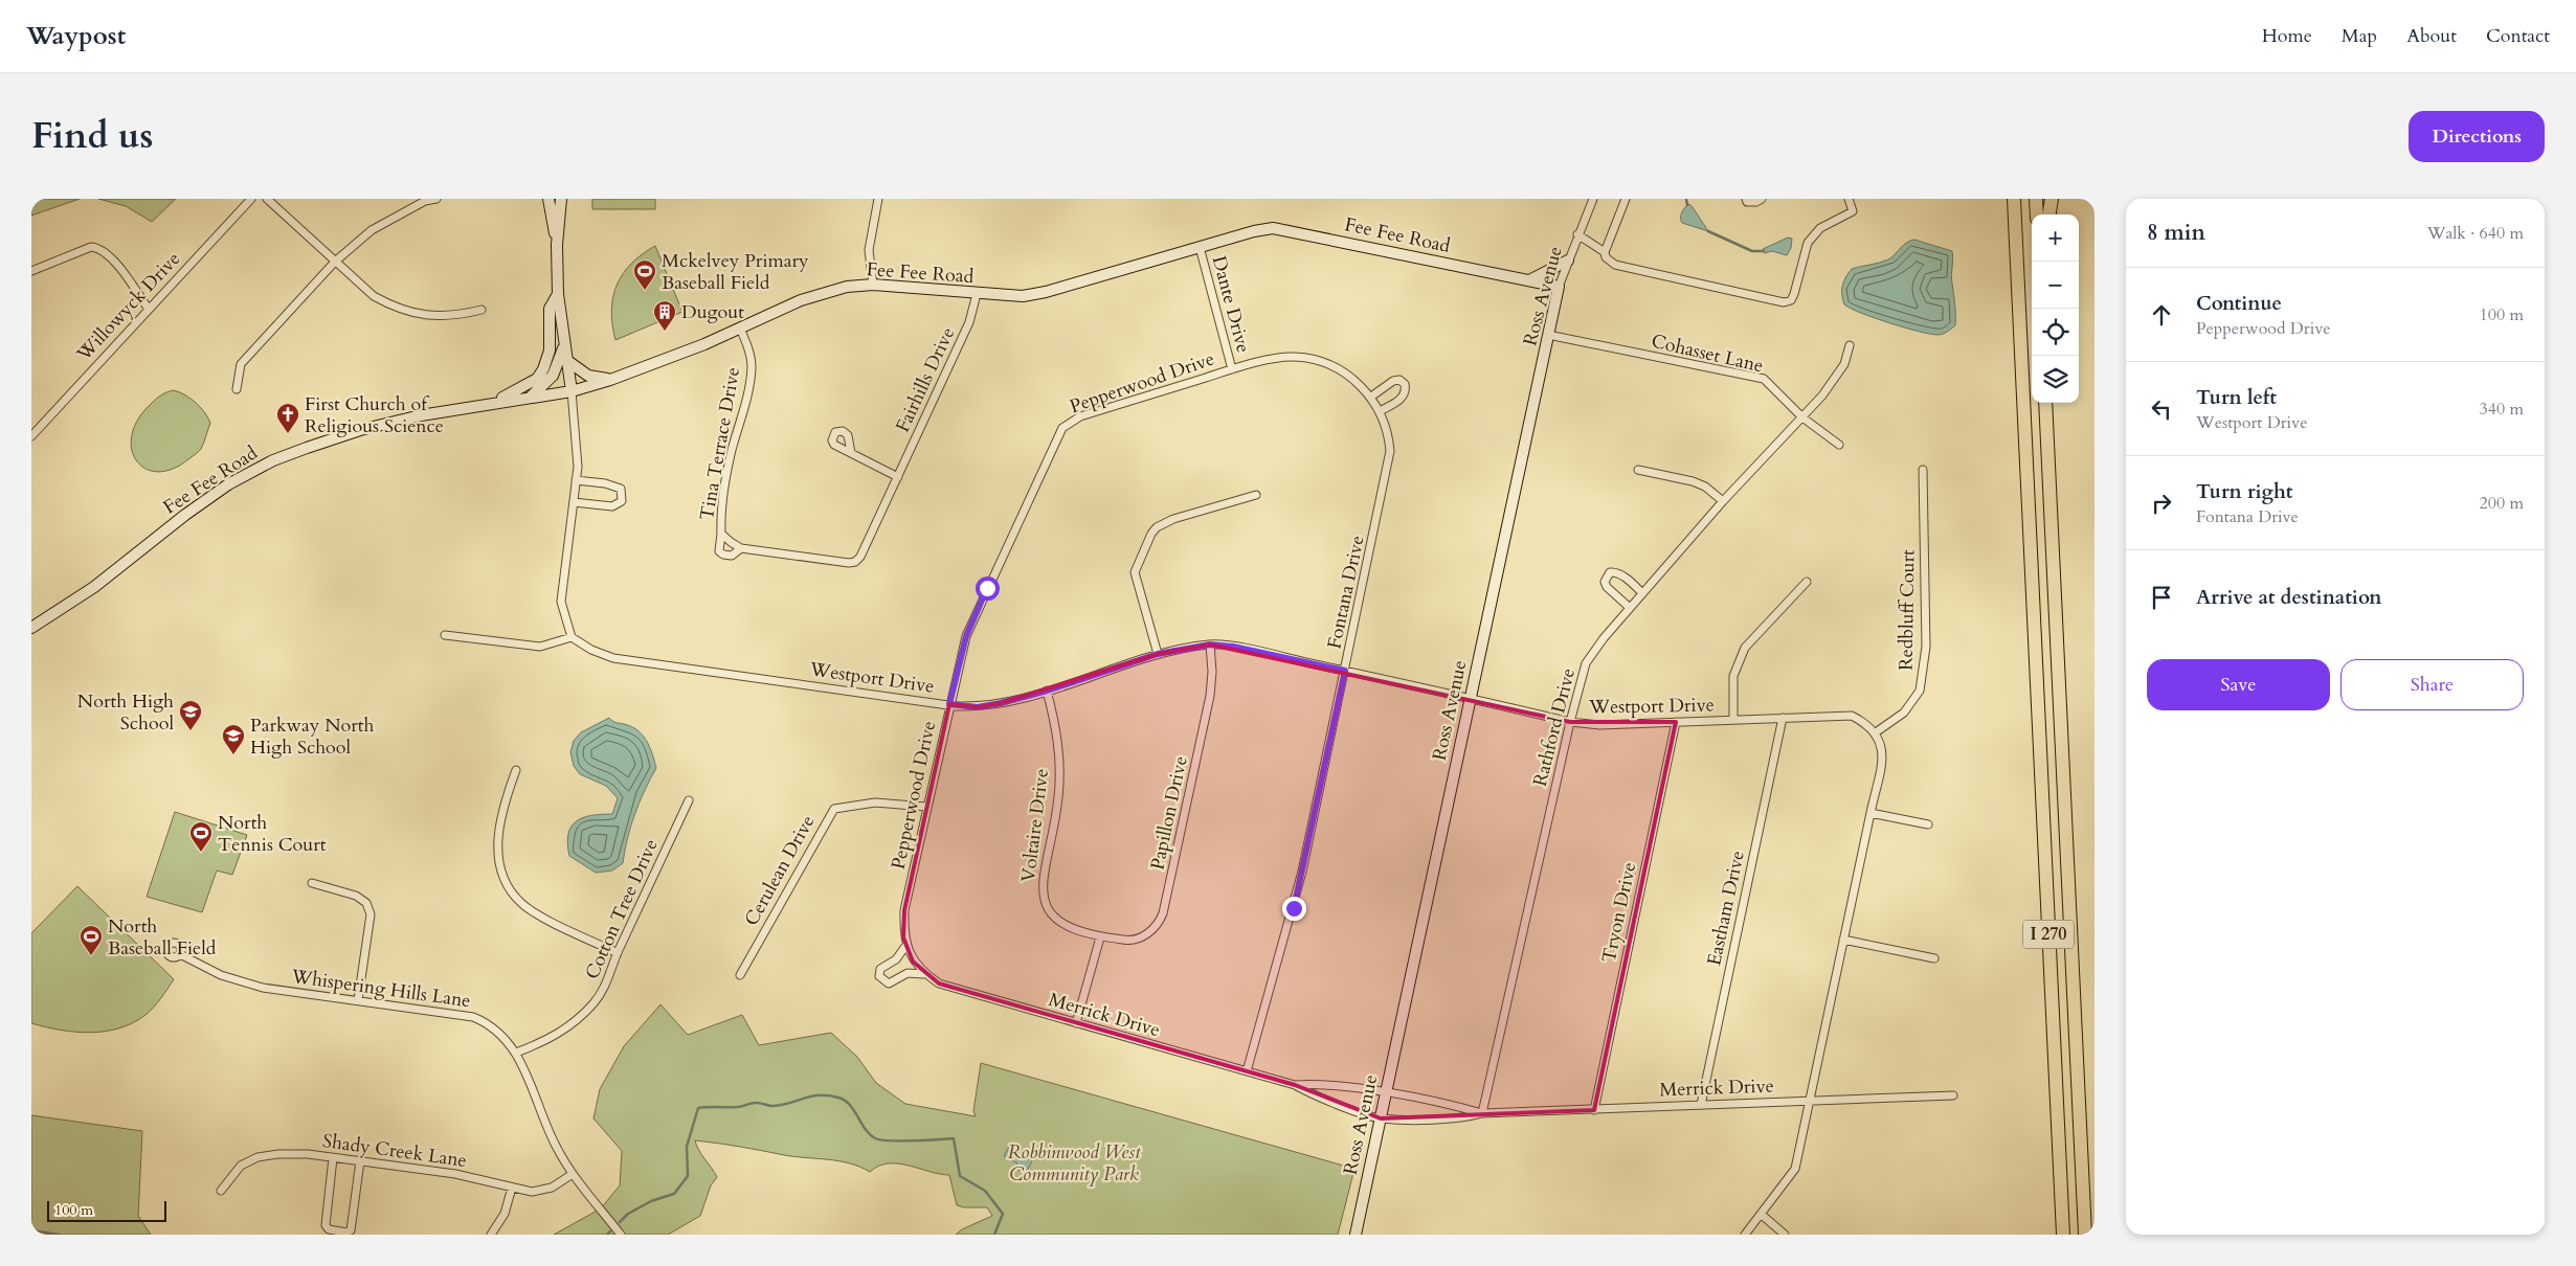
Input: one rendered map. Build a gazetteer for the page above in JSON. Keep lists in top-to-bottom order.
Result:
{
  "streets": {
    "highway": ["I 270"],
    "street": [
      "Fee Fee Road",
      "Ross Avenue",
      "Dante Drive",
      "Willowyck Drive",
      "Cohasset Lane",
      "Fairhills Drive",
      "Pepperwood Drive",
      "Tina Terrace Drive",
      "Fontana Drive",
      "Redbluff Court",
      "Westport Drive",
      "Rathford Drive",
      "Papillon Drive",
      "Voltaire Drive",
      "Cerulean Drive",
      "Eastham Drive",
      "Cotton Tree Drive",
      "Tryon Drive",
      "Whispering Hills Lane",
      "Merrick Drive",
      "Shady Creek Lane"
    ]
  },
  "crossings": [
    ["Fee Fee Road", "Ross Avenue"],
    ["Fee Fee Road", "Dante Drive"],
    ["Fee Fee Road", "Fairhills Drive"],
    ["Fee Fee Road", "Tina Terrace Drive"],
    ["Ross Avenue", "Cohasset Lane"],
    ["Ross Avenue", "Westport Drive"],
    ["Ross Avenue", "Merrick Drive"],
    ["Dante Drive", "Pepperwood Drive"],
    ["Cohasset Lane", "Rathford Drive"],
    ["Fairhills Drive", "Tina Terrace Drive"],
    ["Pepperwood Drive", "Fontana Drive"],
    ["Pepperwood Drive", "Westport Drive"],
    ["Pepperwood Drive", "Cerulean Drive"],
    ["Pepperwood Drive", "Merrick Drive"],
    ["Fontana Drive", "Westport Drive"],
    ["Fontana Drive", "Merrick Drive"],
    ["Redbluff Court", "Westport Drive"],
    ["Westport Drive", "Rathford Drive"],
    ["Westport Drive", "Papillon Drive"],
    ["Westport Drive", "Voltaire Drive"],
    ["Westport Drive", "Eastham Drive"],
    ["Westport Drive", "Tryon Drive"],
    ["Rathford Drive", "Merrick Drive"],
    ["Papillon Drive", "Voltaire Drive"],
    ["Eastham Drive", "Merrick Drive"],
    ["Cotton Tree Drive", "Whispering Hills Lane"],
    ["Tryon Drive", "Merrick Drive"],
    ["Whispering Hills Lane", "Shady Creek Lane"]
  ],
  "parks": ["Robbinwood West Community Park"],
  "places": {
    "sports": ["Mckelvey Primary Baseball Field", "North Tennis Court", "North Baseball Field"],
    "building": ["Dugout"],
    "church": ["First Church of Religious Science"],
    "school or university": ["North High School", "Parkway North High School"]
  },
  "scale_bar": "100 m",
  "page": {
    "header": "Waypost",
    "nav": [
      "Home",
      "Map",
      "About",
      "Contact"
    ],
    "title": "Find us",
    "buttons": [
      "Directions",
      ["Save", "Share"]
    ],
    "heading": ["8 min", "Walk · 640 m"],
    "map_buttons": ["+", "−"],
    "list": [
      ["Continue", "Pepperwood Drive", "100 m"],
      ["Turn left", "Westport Drive", "340 m"],
      ["Turn right", "Fontana Drive", "200 m"],
      "Arrive at destination"
    ],
    "scale": "100 m"
  }
}
